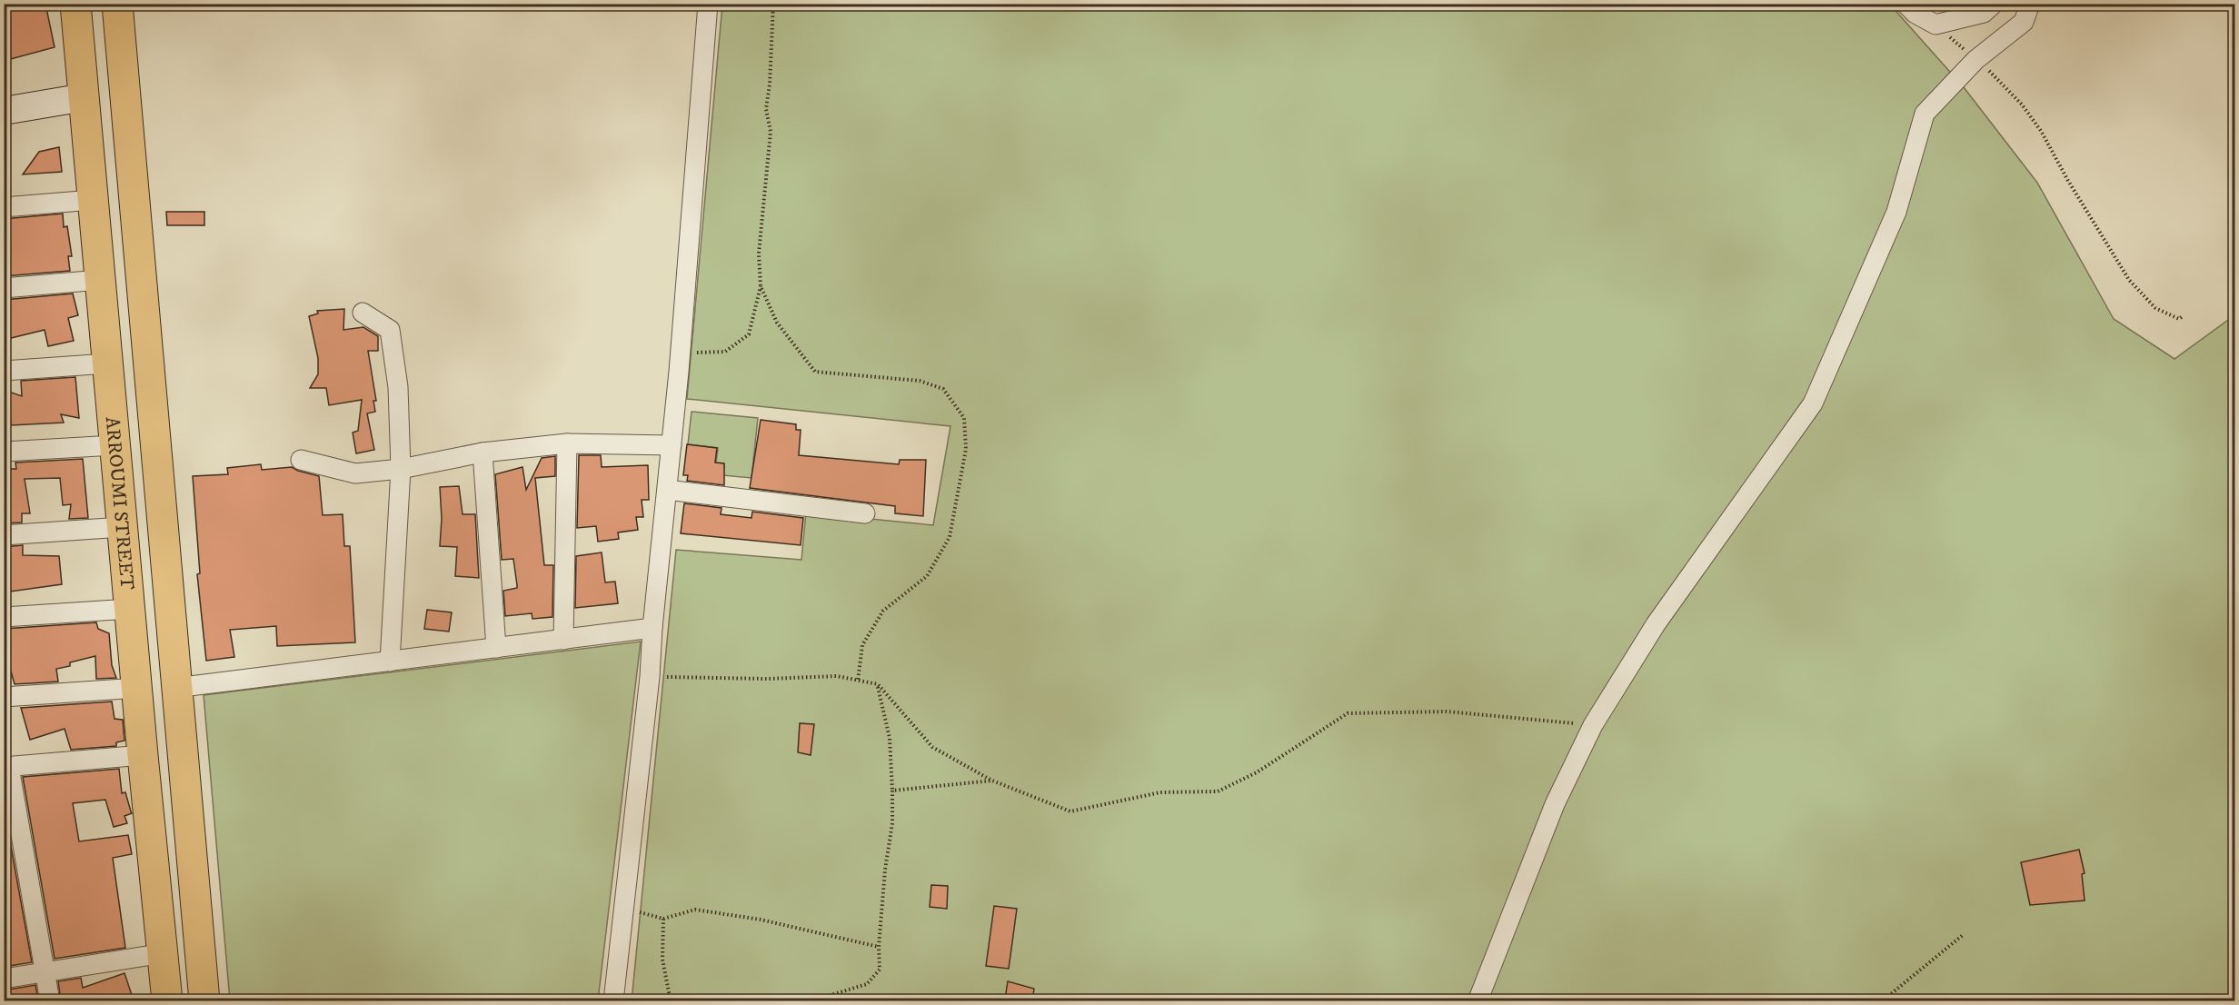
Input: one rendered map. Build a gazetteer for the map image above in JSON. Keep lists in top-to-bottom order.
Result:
{
  "streets": {
    "main road": ["ARROUMI STREET"]
  }
}
